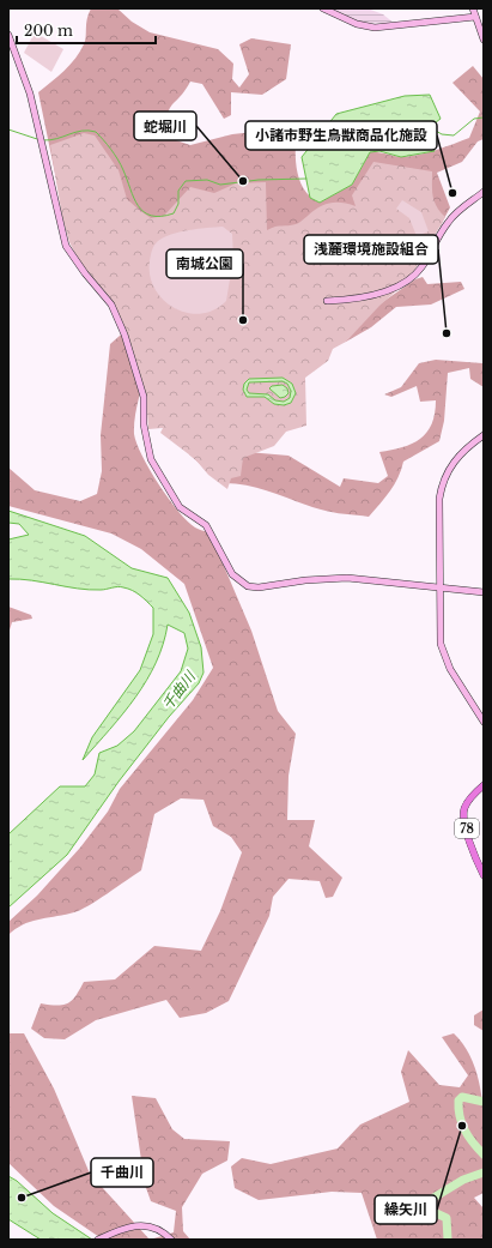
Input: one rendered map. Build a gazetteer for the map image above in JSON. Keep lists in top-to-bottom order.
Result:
{
  "streets": {
    "main road": ["78"]
  },
  "water": ["千曲川"],
  "places": [
    "蛇堀川",
    "小諸市野生鳥獣商品化施設",
    "南城公園",
    "浅麓環境施設組合",
    "繰矢川",
    "千曲川"
  ],
  "scale_bar": "200 m"
}
